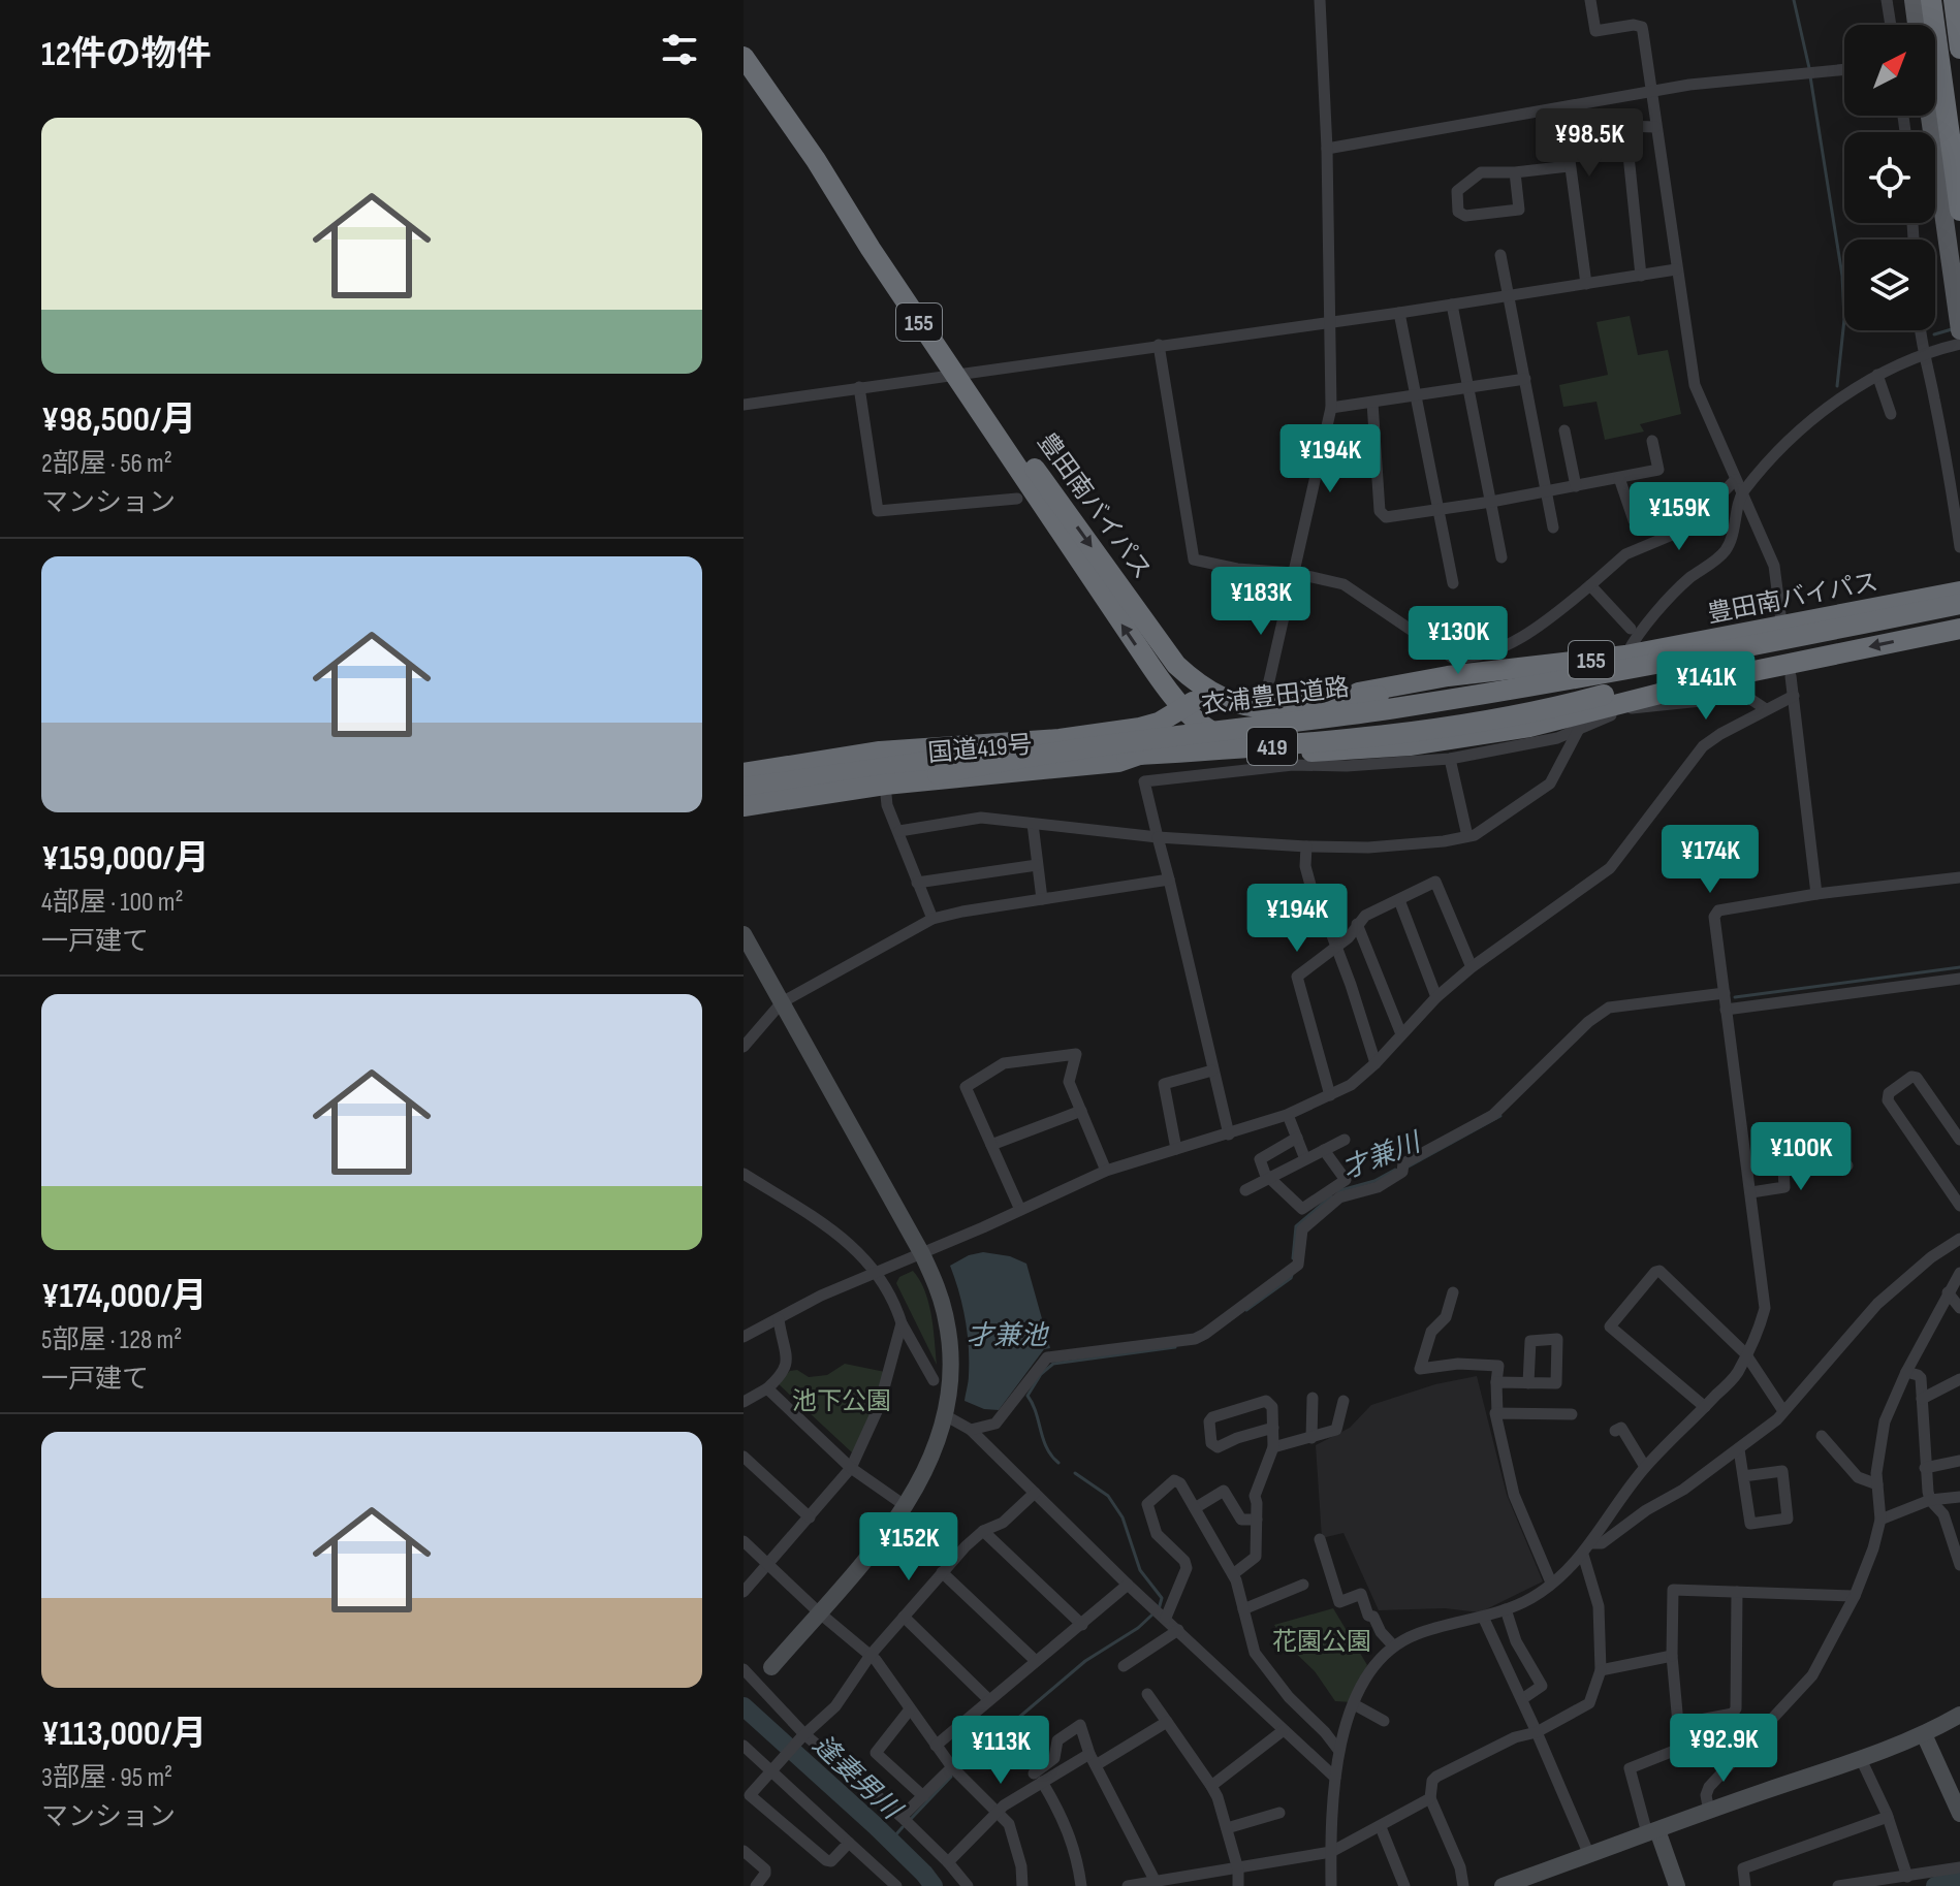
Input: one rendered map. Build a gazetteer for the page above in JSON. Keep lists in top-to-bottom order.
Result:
{
  "streets": {
    "highway": [
      "155",
      "豊田南バイパス",
      "衣浦豊田道路",
      "419",
      "国道419号"
    ]
  },
  "crossings": [
    ["155", "豊田南バイパス"],
    ["155", "衣浦豊田道路"],
    ["豊田南バイパス", "衣浦豊田道路"],
    ["豊田南バイパス", "国道419号"],
    ["衣浦豊田道路", "419"],
    ["衣浦豊田道路", "国道419号"],
    ["419", "国道419号"]
  ],
  "water": ["才兼川", "才兼池", "逢妻男川"],
  "parks": ["池下公園", "花園公園"],
  "north": "top right",
  "page": {
    "heading": "12件の物件",
    "list": [
      {
        "name": "¥98,500/月",
        "note": "2部屋 · 56 m² · マンション"
      },
      {
        "name": "¥159,000/月",
        "note": "4部屋 · 100 m² · 一戸建て"
      },
      {
        "name": "¥174,000/月",
        "note": "5部屋 · 128 m² · 一戸建て"
      },
      {
        "name": "¥113,000/月",
        "note": "3部屋 · 95 m² · マンション"
      }
    ],
    "price": [
      "¥98.5K",
      "¥194K",
      "¥159K",
      "¥183K",
      "¥130K",
      "¥141K",
      "¥174K",
      "¥194K",
      "¥100K",
      "¥152K",
      "¥92.9K",
      "¥113K"
    ]
  }
}
